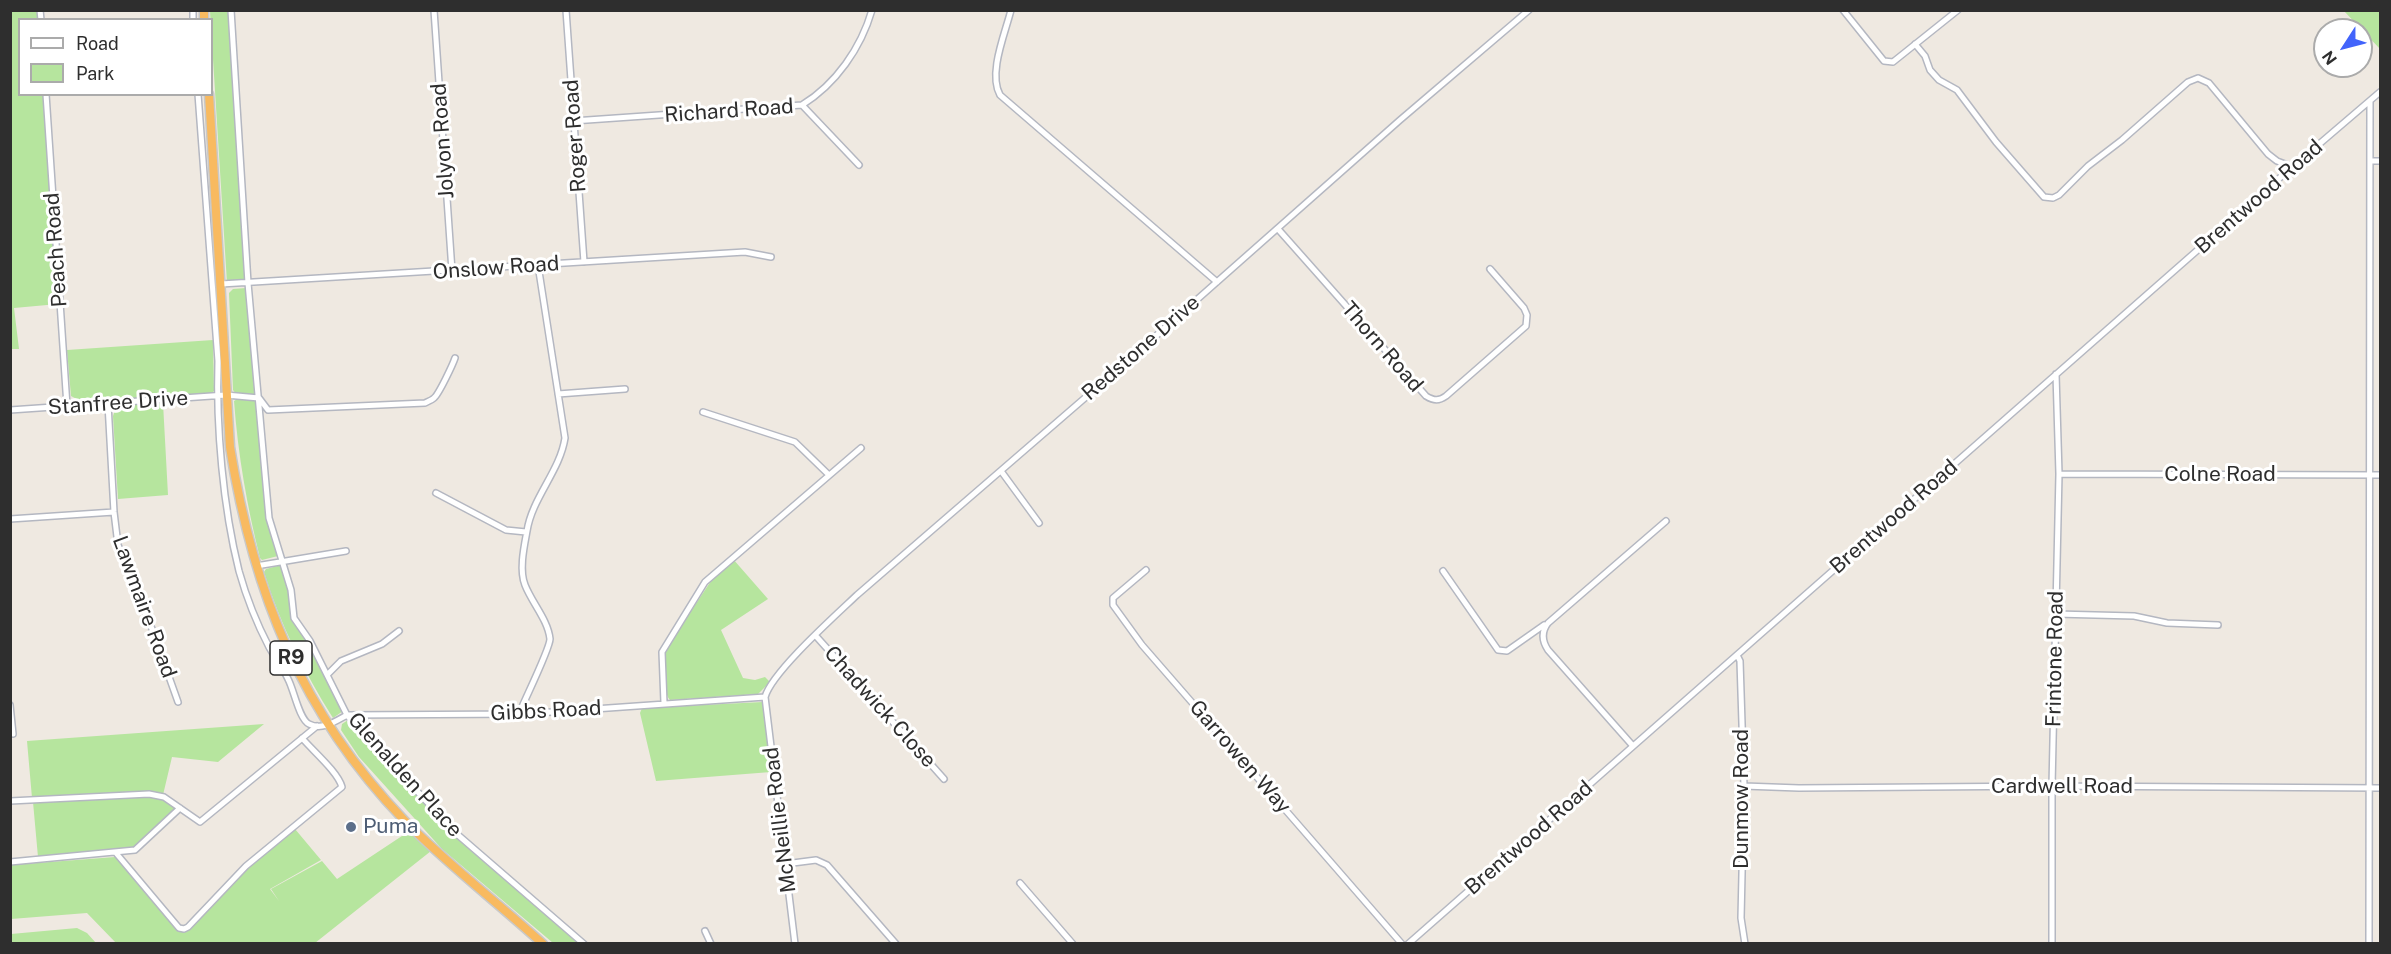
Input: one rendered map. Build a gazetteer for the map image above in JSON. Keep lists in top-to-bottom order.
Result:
{
  "streets": {
    "highway": ["R9"],
    "street": [
      "Richard Road",
      "Roger Road",
      "Jolyon Road",
      "Brentwood Road",
      "Peach Road",
      "Onslow Road",
      "Thorn Road",
      "Redstone Drive",
      "Stanfree Drive",
      "Colne Road",
      "Lawmaire Road",
      "Frintone Road",
      "Chadwick Close",
      "Gibbs Road",
      "Garrowen Way",
      "Glenalden Place",
      "Cardwell Road",
      "Dunmow Road",
      "McNeillie Road"
    ]
  },
  "crossings": [
    ["Richard Road", "Roger Road"],
    ["Roger Road", "Onslow Road"],
    ["Jolyon Road", "Onslow Road"],
    ["Brentwood Road", "Frintone Road"],
    ["Brentwood Road", "Dunmow Road"],
    ["Peach Road", "Stanfree Drive"],
    ["Onslow Road", "R9"],
    ["Onslow Road", "Glenalden Place"],
    ["Thorn Road", "Redstone Drive"],
    ["Redstone Drive", "Chadwick Close"],
    ["Redstone Drive", "Gibbs Road"],
    ["Redstone Drive", "McNeillie Road"],
    ["Stanfree Drive", "Lawmaire Road"],
    ["Stanfree Drive", "R9"],
    ["Stanfree Drive", "Glenalden Place"],
    ["Colne Road", "Frintone Road"],
    ["R9", "Gibbs Road"],
    ["Frintone Road", "Cardwell Road"],
    ["Gibbs Road", "Glenalden Place"],
    ["Gibbs Road", "McNeillie Road"],
    ["Cardwell Road", "Dunmow Road"]
  ],
  "places": ["Puma"],
  "legend": ["Road", "Park"],
  "north": "bottom left"
}
